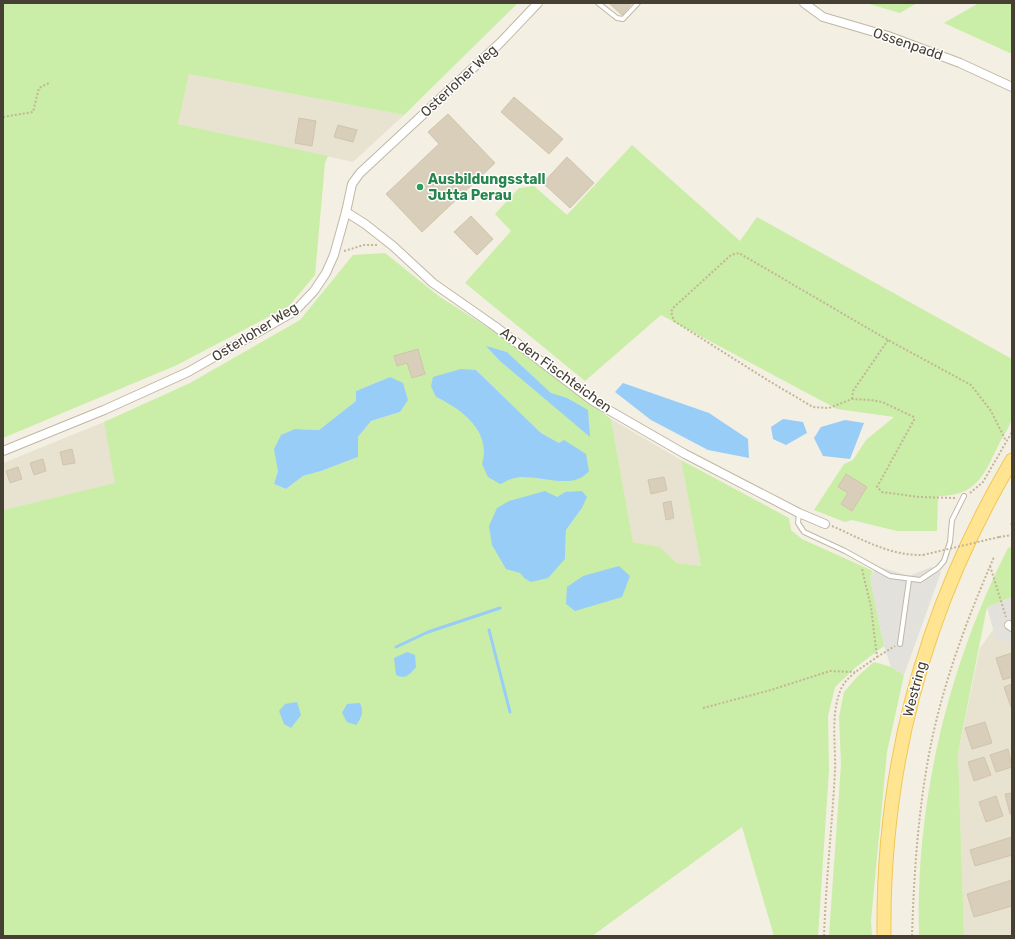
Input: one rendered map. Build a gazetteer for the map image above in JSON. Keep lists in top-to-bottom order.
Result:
{
  "streets": {
    "main road": ["Westring"],
    "street": ["Ossenpadd", "Osterloher Weg", "An den Fischteichen"]
  },
  "crossings": [
    ["Osterloher Weg", "An den Fischteichen"]
  ],
  "places": ["Ausbildungsstall Jutta Perau"]
}
